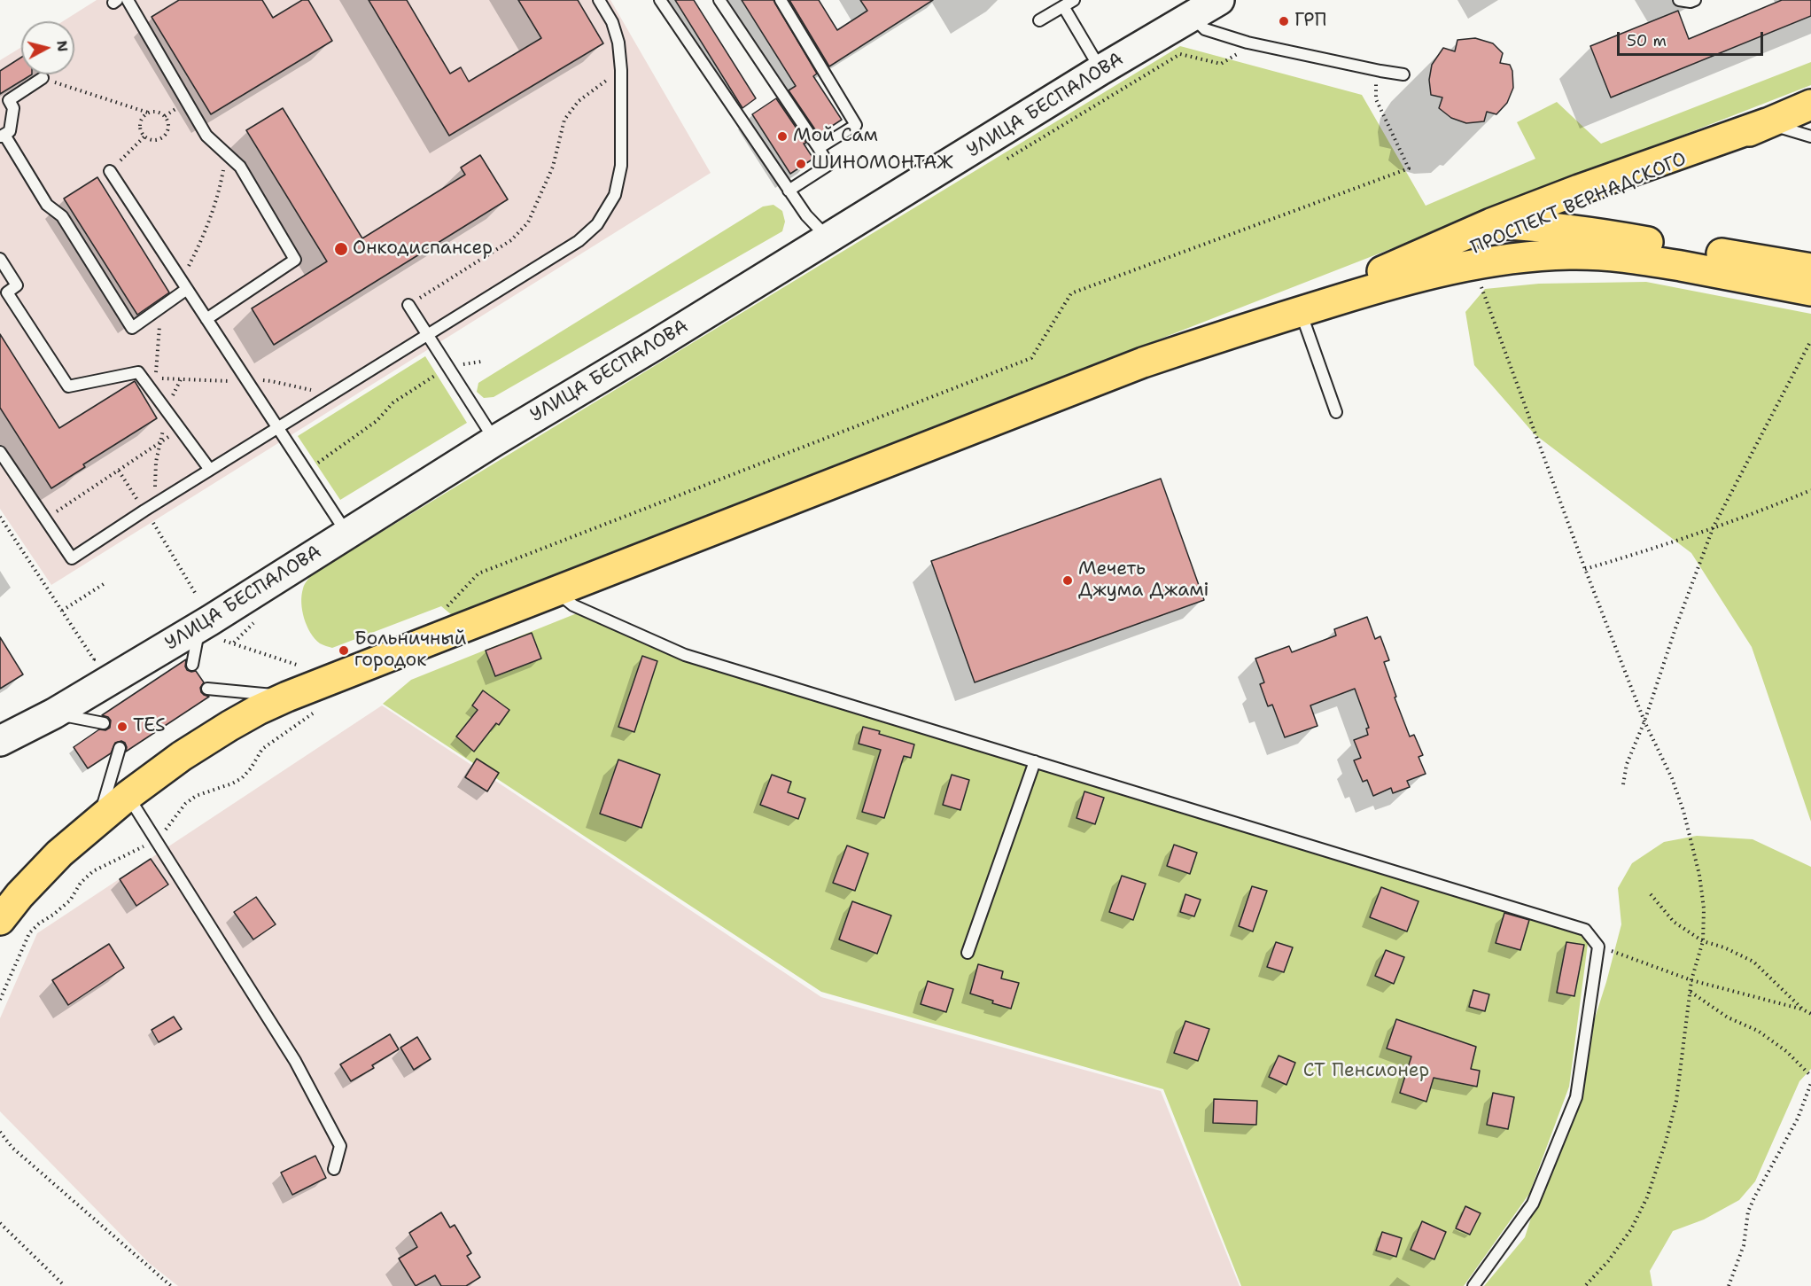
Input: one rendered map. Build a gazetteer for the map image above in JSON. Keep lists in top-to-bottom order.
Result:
{
  "streets": {
    "main road": ["УЛИЦА БЕСПАЛОВА", "ПРОСПЕКТ ВЕРНАДСКОГО"]
  },
  "parks": ["СТ Пенсионер"],
  "places": [
    "ГРП",
    "Мой Сам",
    "ШИНОМОНТАЖ",
    "Онкодиспансер",
    "Мечеть Джума Джамі",
    "Больничный городок",
    "TES"
  ],
  "scale_bar": "50 m",
  "north": "right"
}
